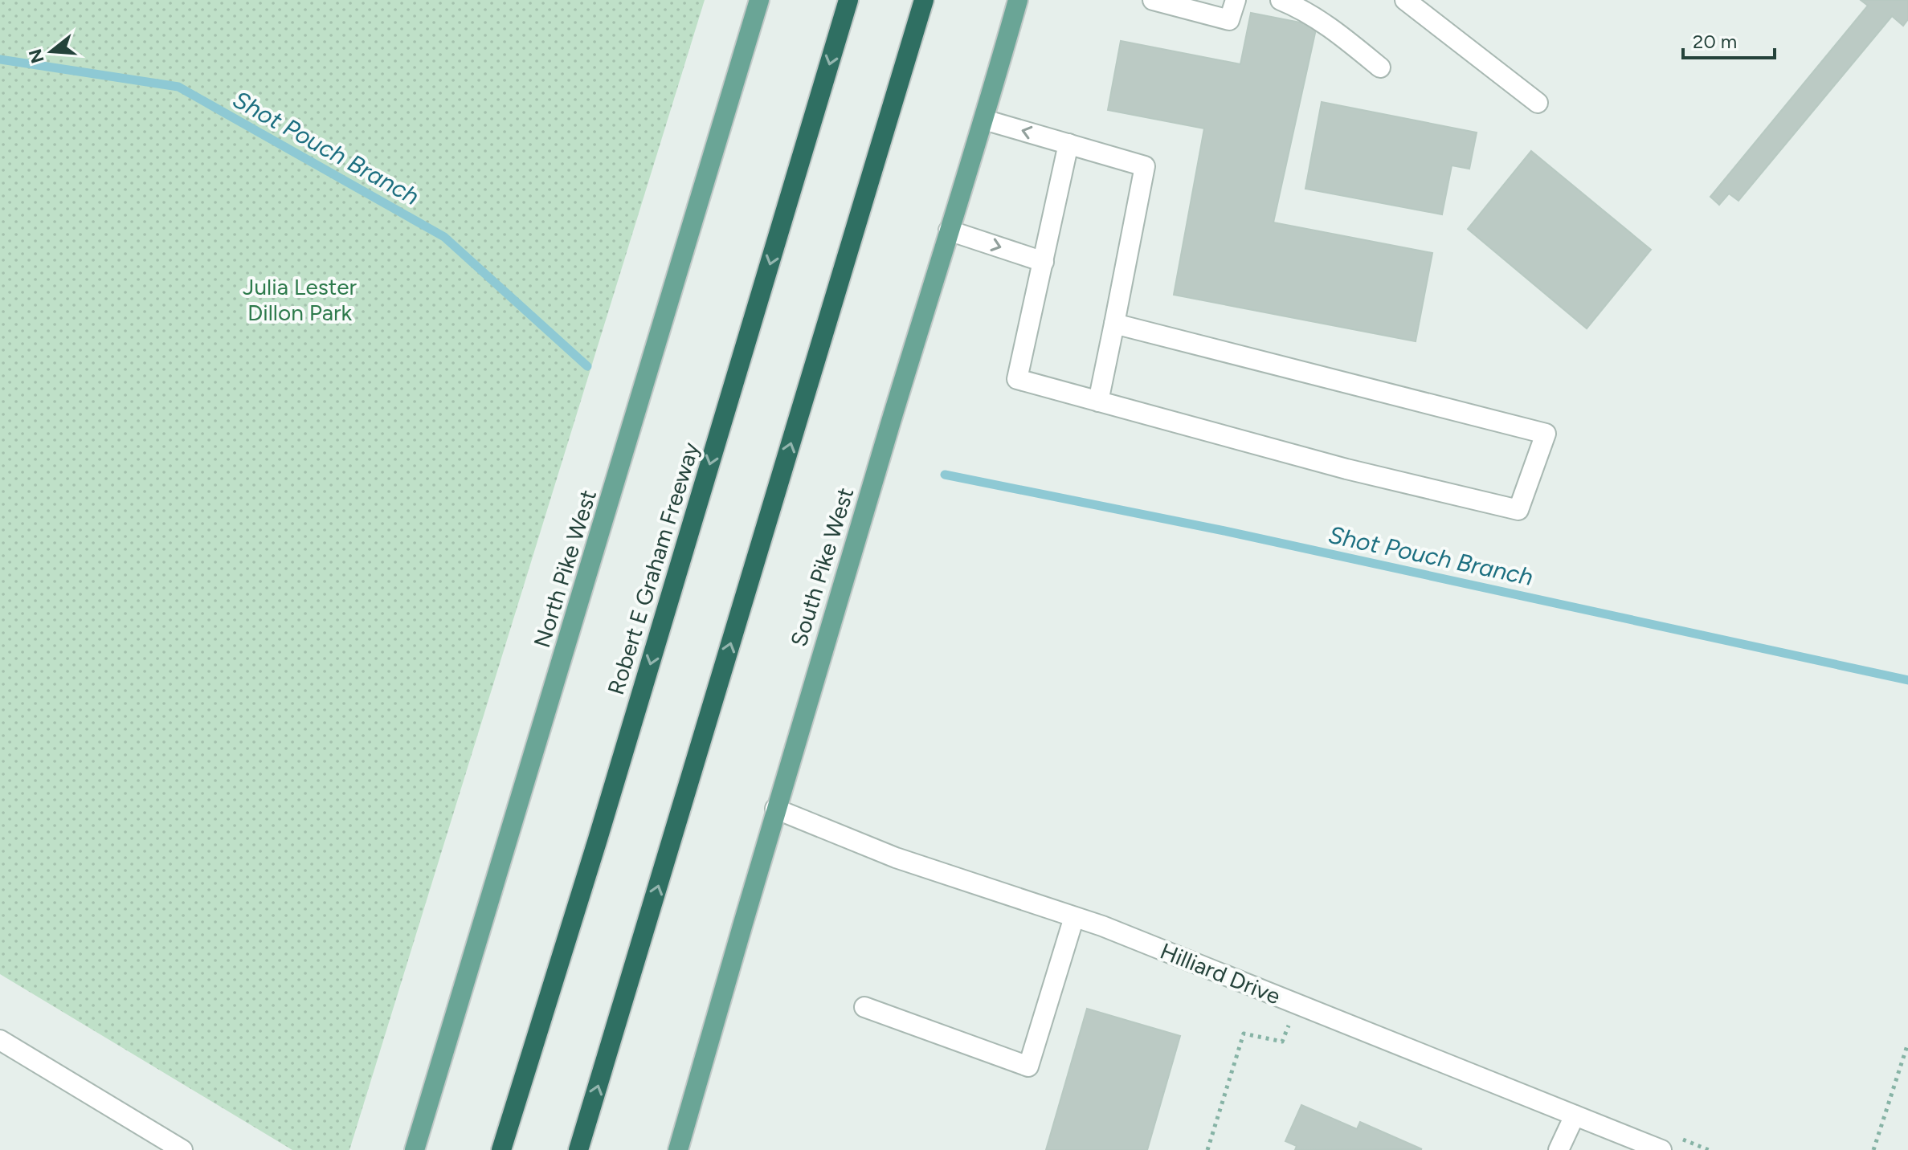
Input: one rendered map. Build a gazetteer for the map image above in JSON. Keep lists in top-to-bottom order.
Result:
{
  "streets": {
    "highway": ["Robert E Graham Freeway"],
    "main road": ["South Pike West", "North Pike West"],
    "street": ["Hilliard Drive"]
  },
  "crossings": [
    ["South Pike West", "Hilliard Drive"]
  ],
  "water": ["Shot Pouch Branch"],
  "parks": ["Julia Lester Dillon Park"],
  "scale_bar": "20 m",
  "north": "left"
}
